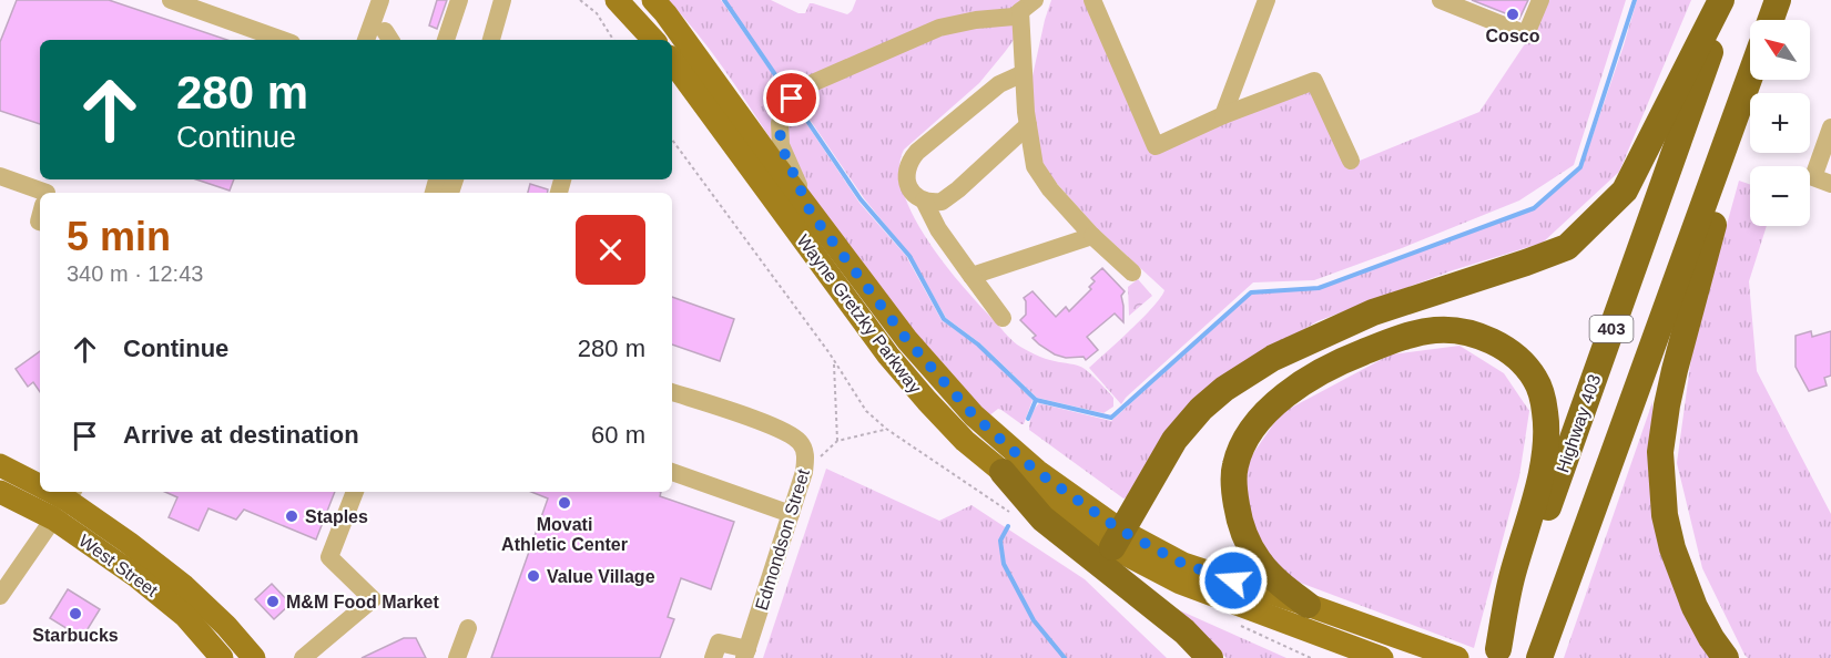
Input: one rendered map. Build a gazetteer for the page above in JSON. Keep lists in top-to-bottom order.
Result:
{
  "streets": {
    "highway": ["403", "Highway 403"],
    "main road": ["Wayne Gretzky Parkway", "West Street"],
    "street": ["Edmondson Street"]
  },
  "places": [
    "Cosco",
    "Movati Athletic Center",
    "Staples",
    "Value Village",
    "M&M Food Market",
    "Starbucks"
  ],
  "north": "top left",
  "page": {
    "map_buttons": ["+", "−"],
    "turn": ["280 m", "Continue"],
    "heading": ["5 min", "340 m · 12:43"],
    "list": [
      {
        "name": "Continue",
        "value": "280 m"
      },
      {
        "name": "Arrive at destination",
        "value": "60 m"
      }
    ]
  }
}
